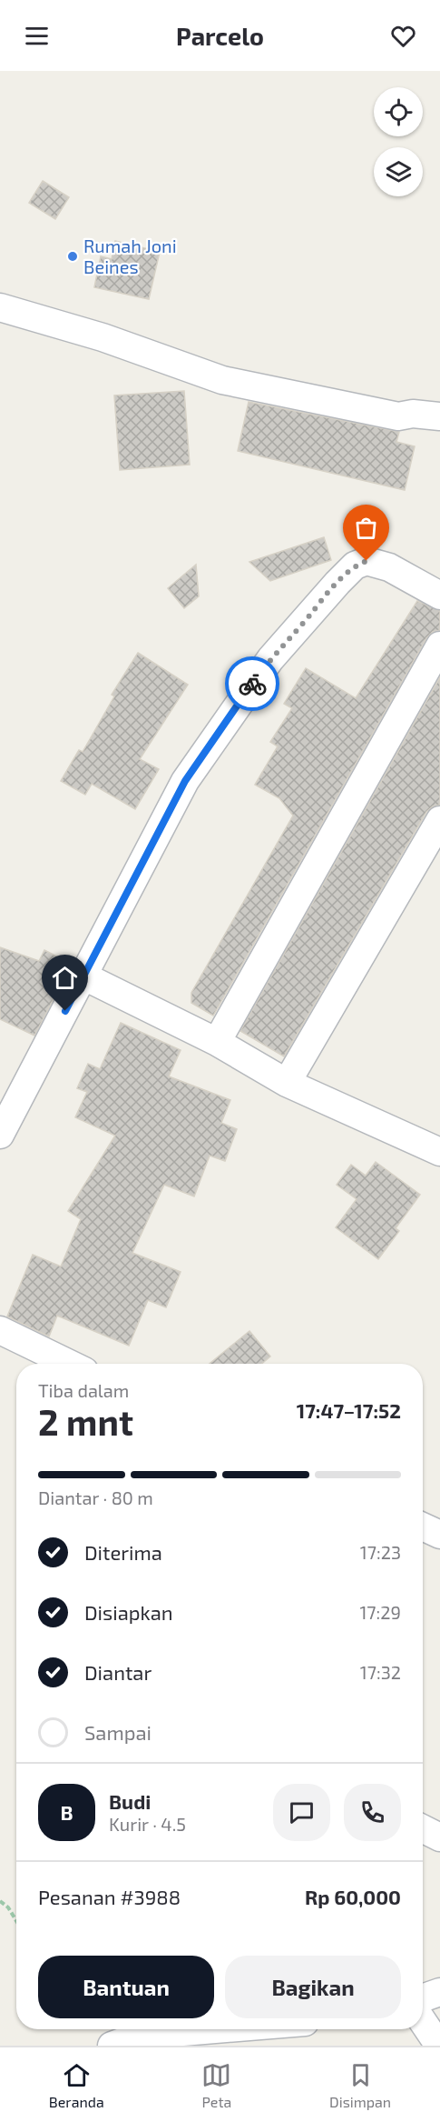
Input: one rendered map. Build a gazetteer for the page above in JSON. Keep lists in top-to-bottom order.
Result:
{
  "places": ["Rumah Joni Beines"],
  "page": {
    "header": "Parcelo",
    "heading": ["2 mnt", "Tiba dalam", "17:47–17:52"],
    "panel": [
      "Budi",
      "Kurir · 4.5",
      "Pesanan #3988",
      "Rp 60,000"
    ],
    "bar": "Diantar · 80 m",
    "list": [
      ["Diterima", "17:23"],
      ["Disiapkan", "17:29"],
      ["Diantar", "17:32"],
      "Sampai"
    ],
    "round": "B",
    "buttons": ["Bantuan", "Bagikan"],
    "tabs": ["Beranda", "Peta", "Disimpan"]
  }
}
